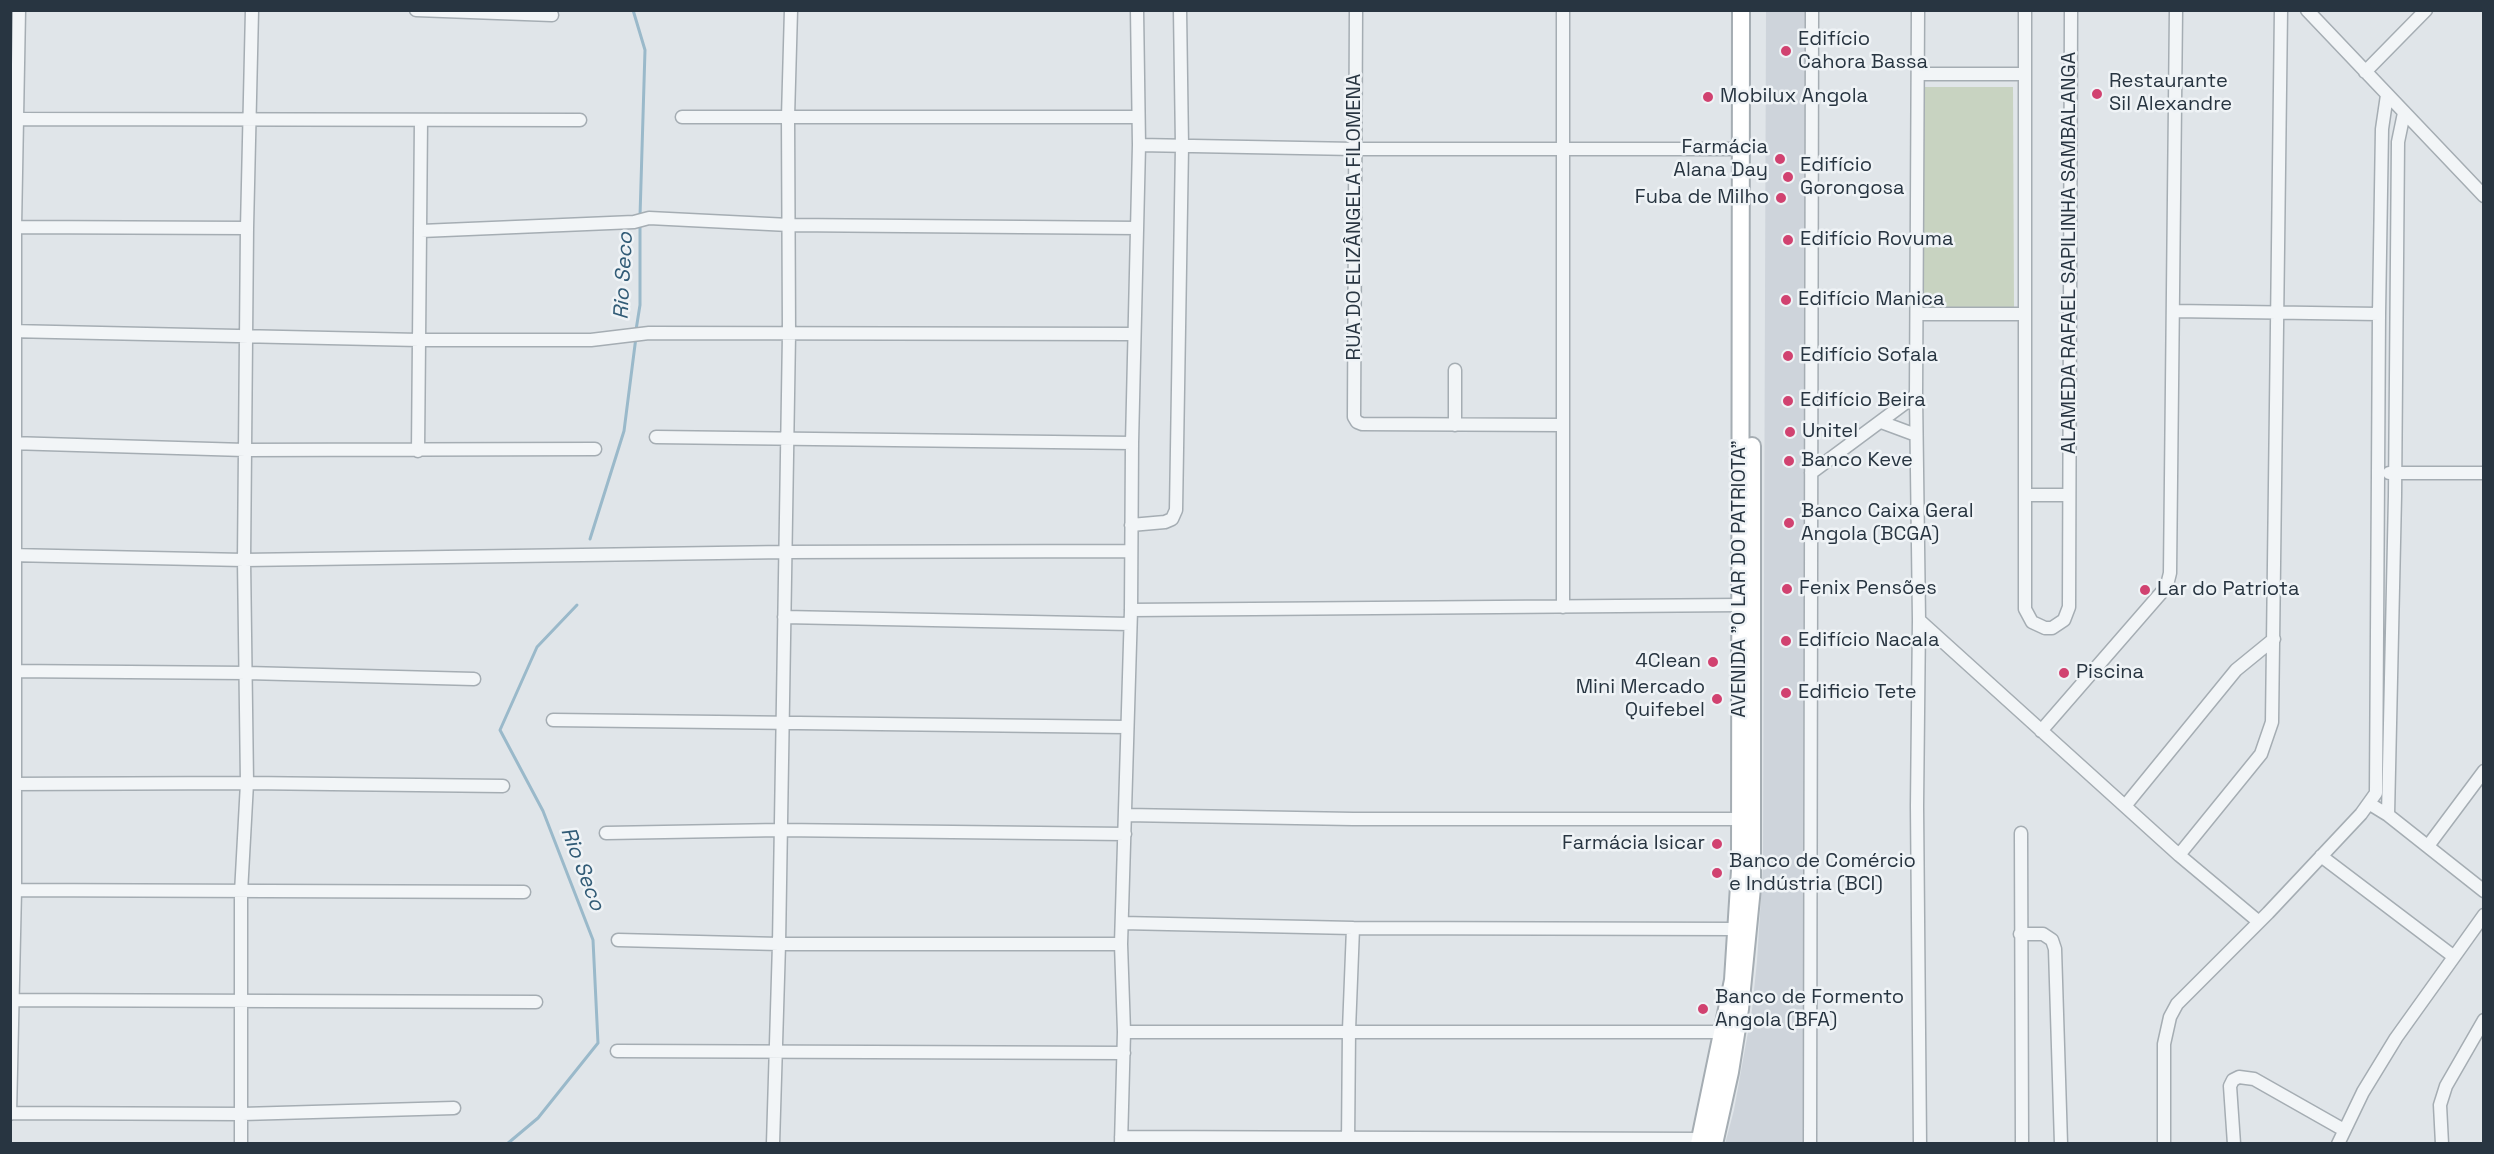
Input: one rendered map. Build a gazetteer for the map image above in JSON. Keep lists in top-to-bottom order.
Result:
{
  "streets": {
    "main road": ["AVENIDA \"O LAR DO PATRIOTA\""],
    "street": ["RUA DO ELIZÂNGELA FILOMENA", "ALAMEDA RAFAEL SAPILINHA SAMBALANGA"]
  },
  "water": ["Rio Seco"],
  "places": [
    "Edifício Cahora Bassa",
    "Restaurante Sil Alexandre",
    "Mobilux Angola",
    "Farmácia Alana Day",
    "Edifício Gorongosa",
    "Fuba de Milho",
    "Edifício Rovuma",
    "Edifício Manica",
    "Edifício Sofala",
    "Edifício Beira",
    "Unitel",
    "Banco Keve",
    "Banco Caixa Geral Angola (BCGA)",
    "Fenix Pensões",
    "Lar do Patriota",
    "Edifício Nacala",
    "4Clean",
    "Piscina",
    "Edificio Tete",
    "Mini Mercado Quifebel",
    "Farmácia Isicar",
    "Banco de Comércio e Indústria (BCI)",
    "Banco de Formento Angola (BFA)"
  ]
}
